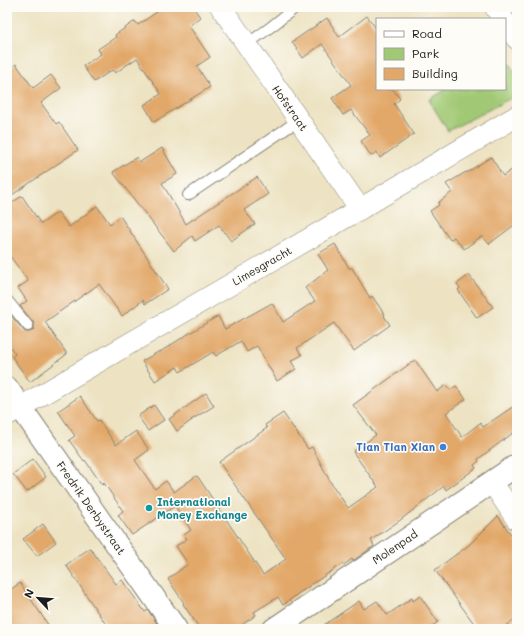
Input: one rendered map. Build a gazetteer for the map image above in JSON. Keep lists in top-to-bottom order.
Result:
{
  "streets": {
    "main road": ["Fredrik Derbystraat", "Molenpad"],
    "street": ["Hofstraat", "Limesgracht"]
  },
  "crossings": [
    ["Hofstraat", "Limesgracht"],
    ["Limesgracht", "Fredrik Derbystraat"]
  ],
  "places": ["Tian Tian Xian", "International Money Exchange"],
  "legend": ["Road", "Park", "Building"],
  "north": "top left"
}
